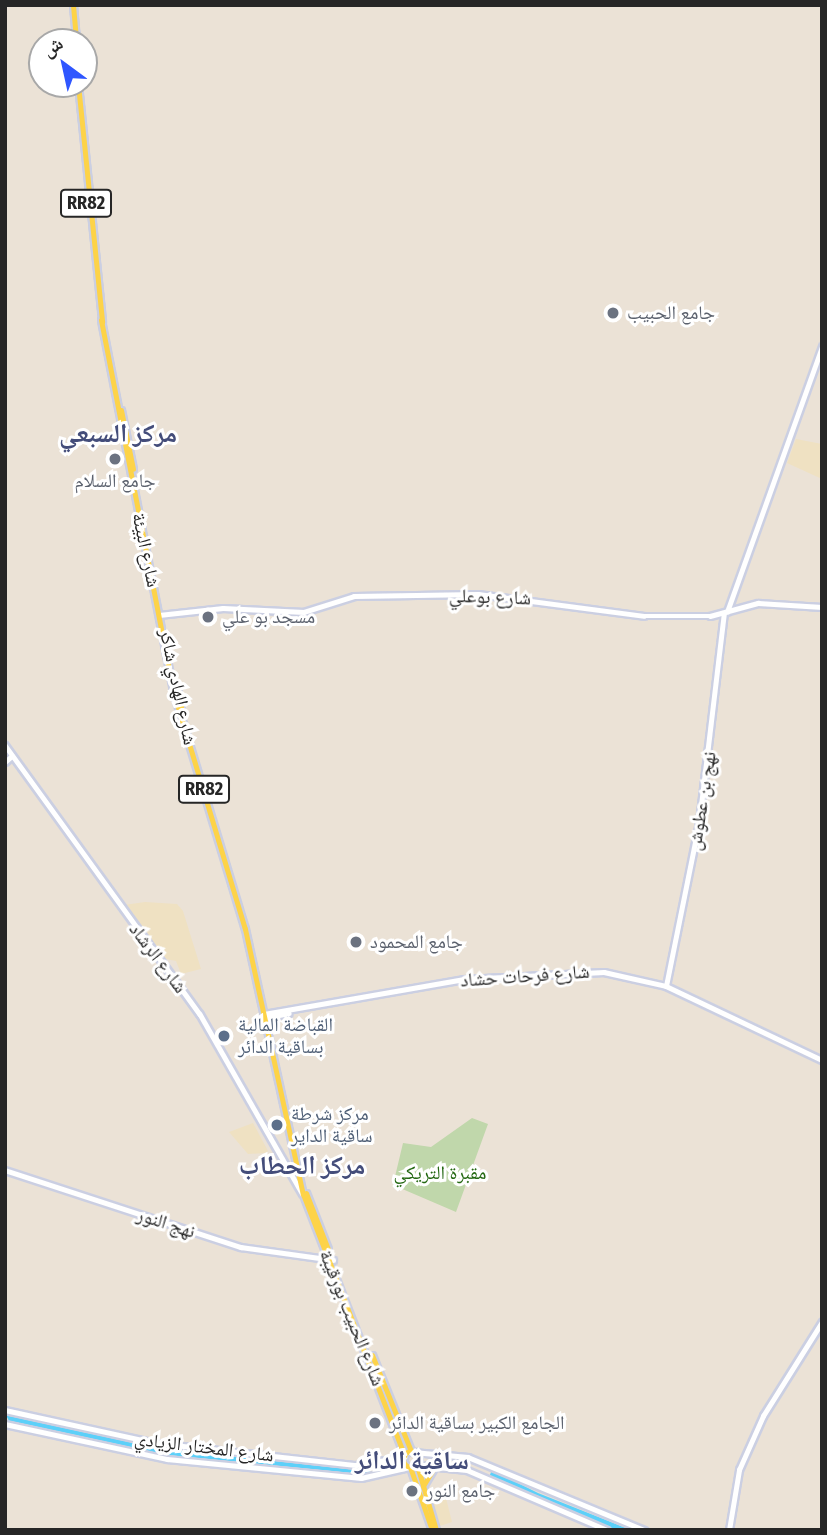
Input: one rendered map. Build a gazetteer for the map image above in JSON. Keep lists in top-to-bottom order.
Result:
{
  "streets": {
    "main road": [
      "RR82",
      "شارع البيئة",
      "شارع الهادي شاكر",
      "شارع الحبيب بورقيبة"
    ],
    "street": [
      "شارع بوعلي",
      "نهج بن عطوش",
      "شارع الرشاد",
      "شارع فرحات حشاد",
      "نهج النور",
      "شارع المختار الزيادي"
    ]
  },
  "crossings": [
    ["شارع البيئة", "شارع بوعلي"],
    ["شارع البيئة", "شارع الهادي شاكر"],
    ["شارع بوعلي", "شارع الهادي شاكر"],
    ["شارع بوعلي", "نهج بن عطوش"],
    ["شارع الهادي شاكر", "شارع فرحات حشاد"],
    ["شارع الهادي شاكر", "شارع الحبيب بورقيبة"],
    ["نهج بن عطوش", "شارع فرحات حشاد"],
    ["شارع الرشاد", "شارع الحبيب بورقيبة"],
    ["نهج النور", "شارع الحبيب بورقيبة"],
    ["شارع الحبيب بورقيبة", "شارع المختار الزيادي"]
  ],
  "districts": ["مركز السبعي", "مركز الحطاب", "ساقية الدائر"],
  "parks": ["مقبرة التريكي"],
  "places": [
    "جامع الحبيب",
    "جامع السلام",
    "مسجد بو علي",
    "جامع المحمود",
    "القباضة المالية بساقية الدائر",
    "مركز شرطة ساقية الداير",
    "الجامع الكبير بساقية الدائر",
    "جامع النور"
  ],
  "north": "top left"
}
